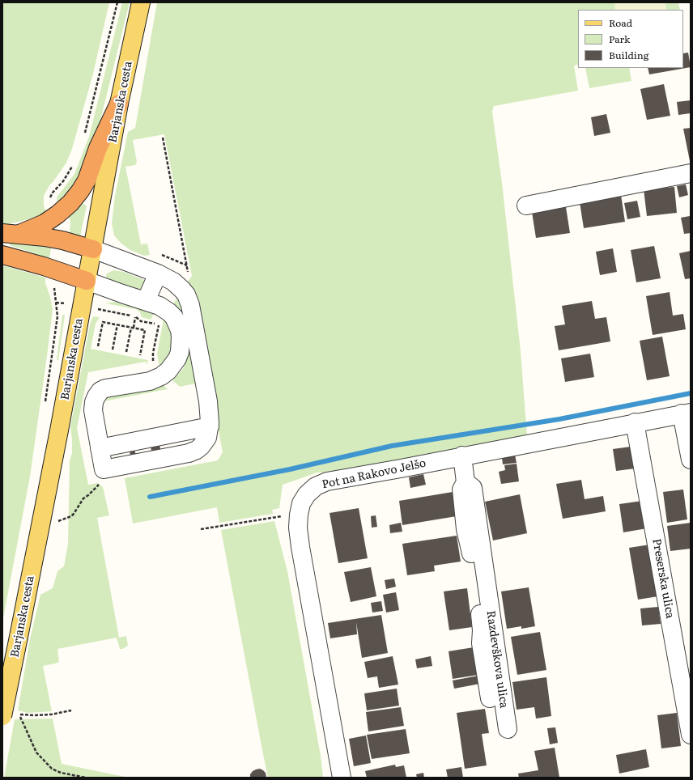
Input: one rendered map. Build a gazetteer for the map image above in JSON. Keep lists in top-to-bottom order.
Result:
{
  "streets": {
    "main road": ["Barjanska cesta"],
    "street": ["Pot na Rakovo Jelšo", "Preserska ulica", "Razdevškova ulica"]
  },
  "crossings": [
    ["Pot na Rakovo Jelšo", "Preserska ulica"],
    ["Pot na Rakovo Jelšo", "Razdevškova ulica"]
  ],
  "legend": ["Road", "Park", "Building"]
}
